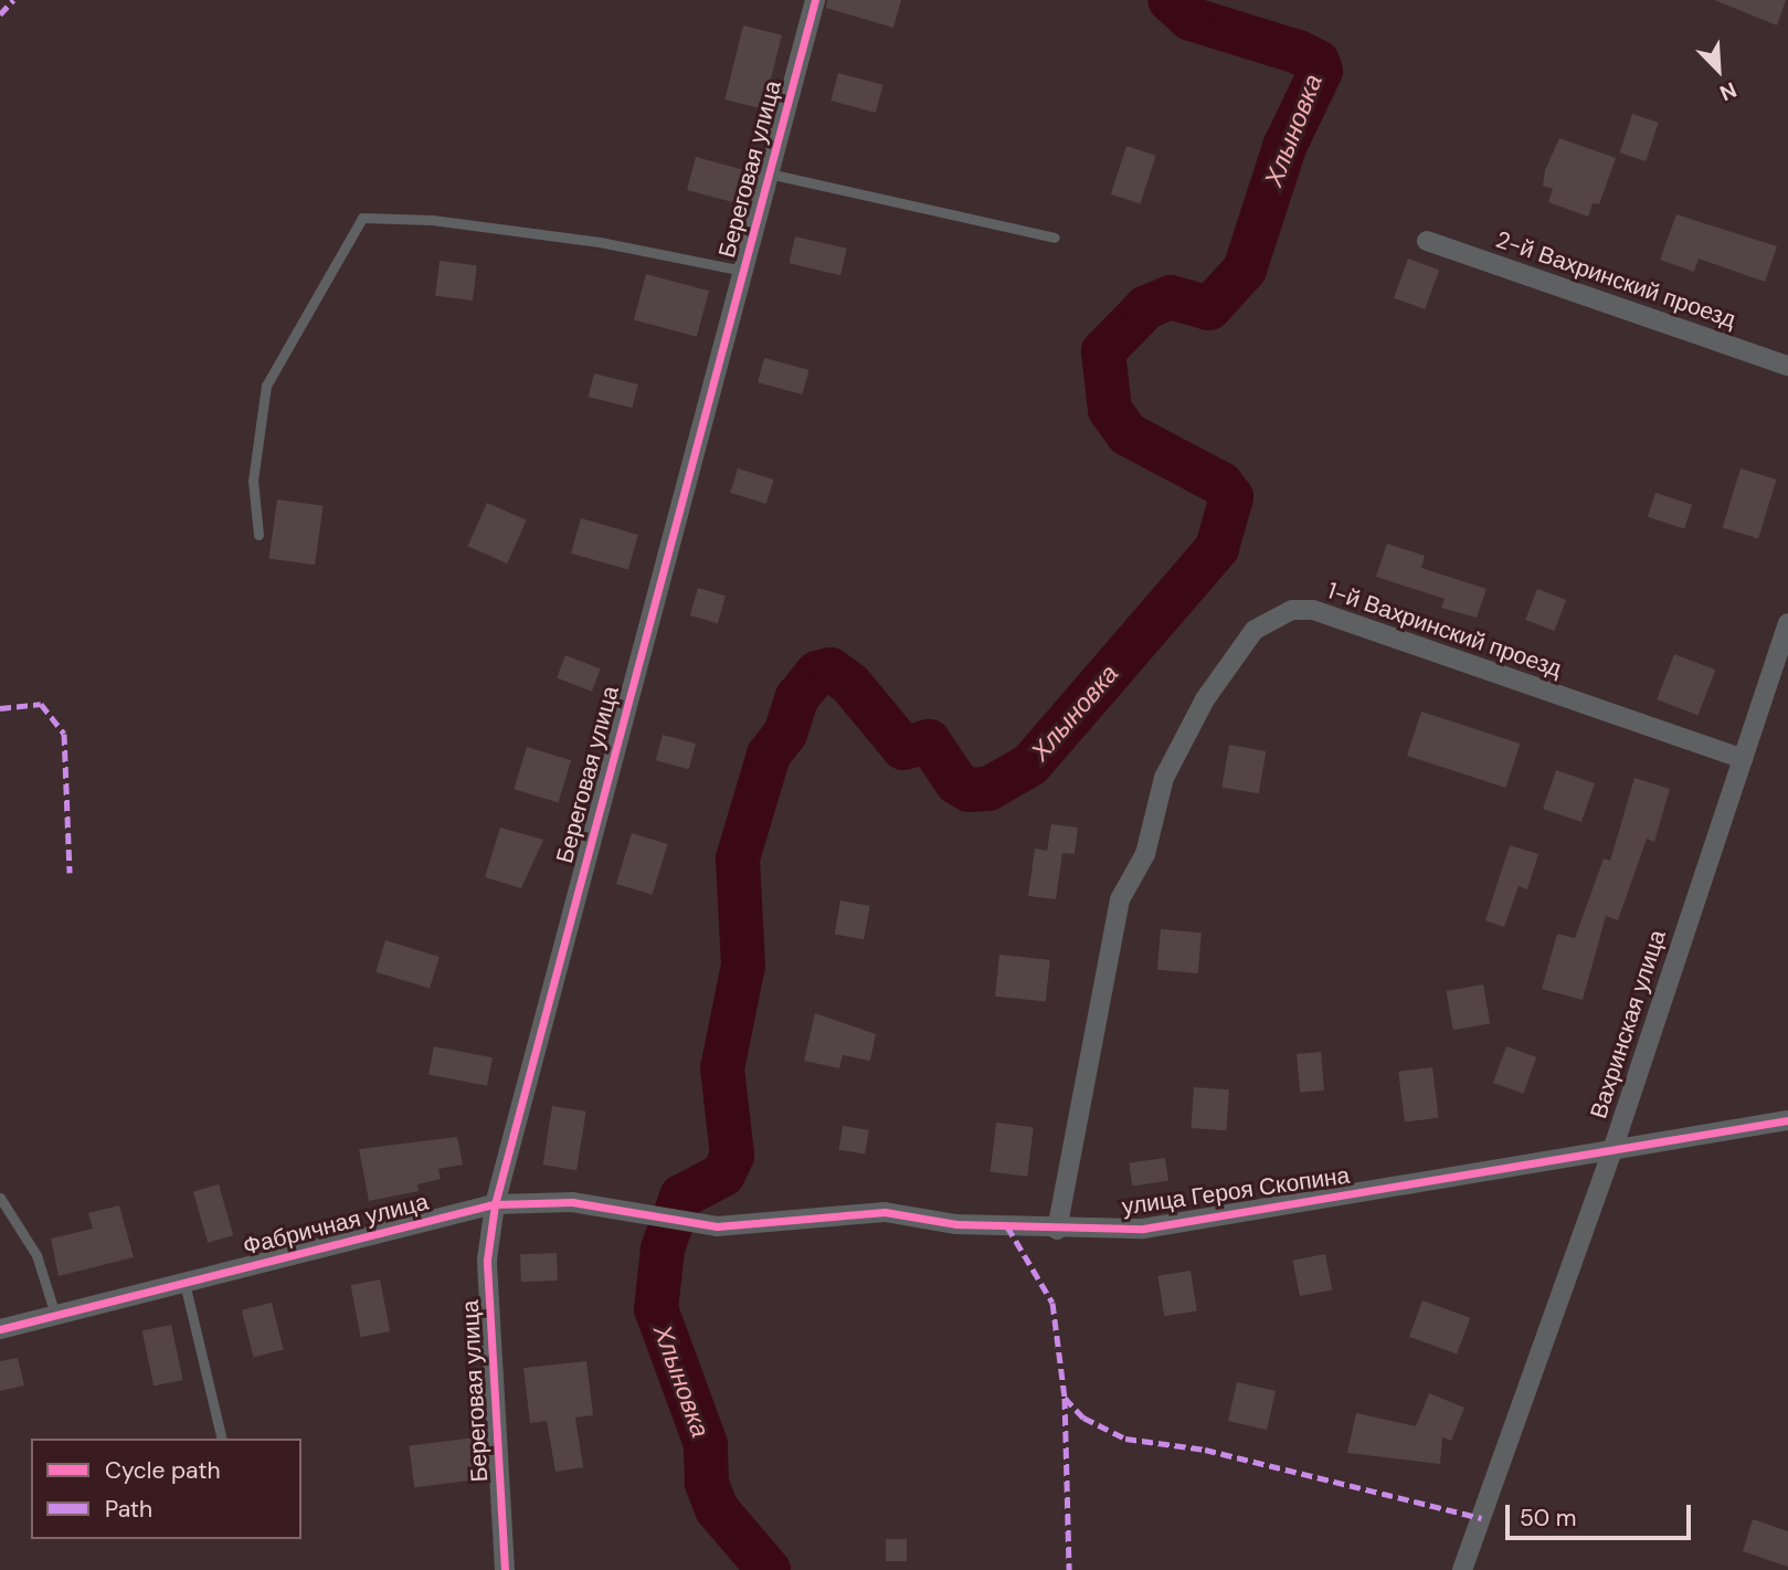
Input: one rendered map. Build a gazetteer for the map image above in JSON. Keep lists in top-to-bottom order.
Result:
{
  "streets": {
    "street": [
      "Береговая улица",
      "2-й Вахринский проезд",
      "1-й Вахринский проезд",
      "Вахринская улица",
      "улица Героя Скопина",
      "Фабричная улица"
    ]
  },
  "crossings": [
    ["Береговая улица", "Фабричная улица"],
    ["1-й Вахринский проезд", "Вахринская улица"],
    ["1-й Вахринский проезд", "улица Героя Скопина"],
    ["Вахринская улица", "улица Героя Скопина"],
    ["улица Героя Скопина", "Фабричная улица"]
  ],
  "water": ["Хлыновка"],
  "legend": ["Cycle path", "Path"],
  "scale_bar": "50 m",
  "north": "bottom right"
}
